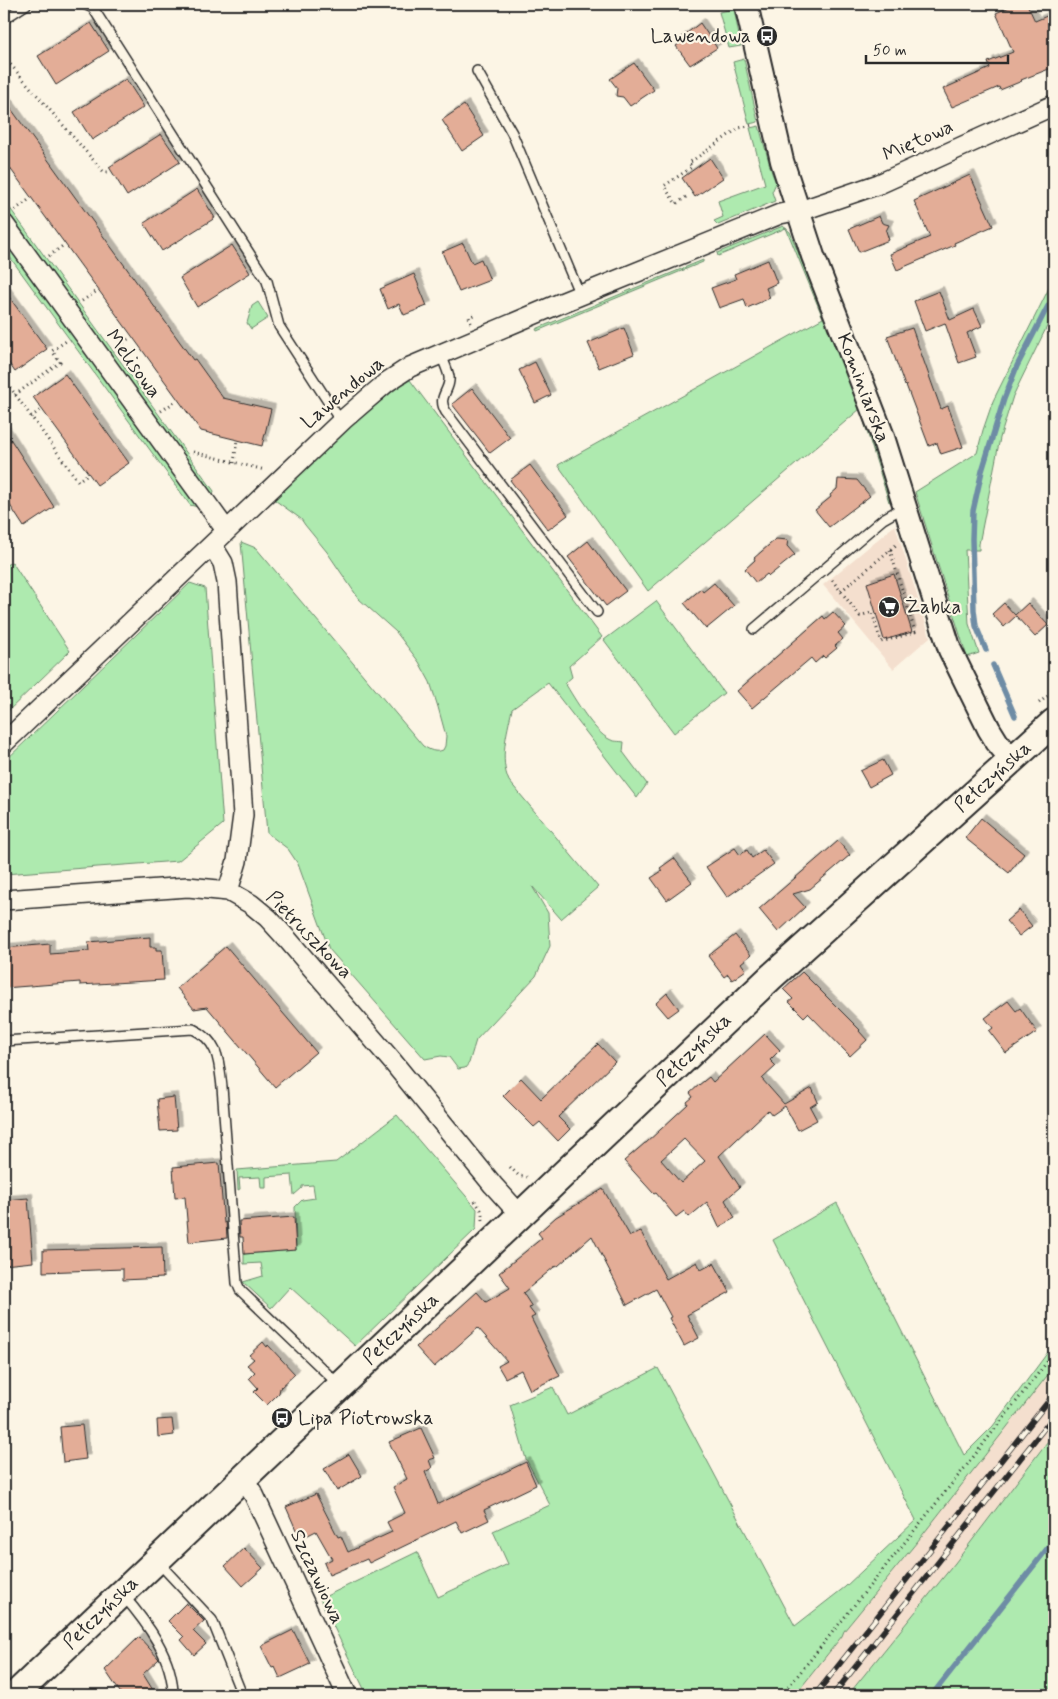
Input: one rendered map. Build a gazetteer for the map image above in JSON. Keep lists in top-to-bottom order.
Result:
{
  "streets": {
    "main road": ["Pełczyńska"],
    "street": [
      "Miętowa",
      "Melisowa",
      "Kominiarska",
      "Lawendowa",
      "Pietruszkowa",
      "Szczawiowa"
    ]
  },
  "crossings": [
    ["Miętowa", "Kominiarska"],
    ["Miętowa", "Lawendowa"],
    ["Melisowa", "Lawendowa"],
    ["Kominiarska", "Lawendowa"],
    ["Kominiarska", "Pełczyńska"],
    ["Pełczyńska", "Pietruszkowa"],
    ["Pełczyńska", "Szczawiowa"]
  ],
  "places": {
    "bus stop": ["Lawendowa", "Lipa Piotrowska"],
    "supermarket": ["Żabka"]
  },
  "scale_bar": "50 m"
}
